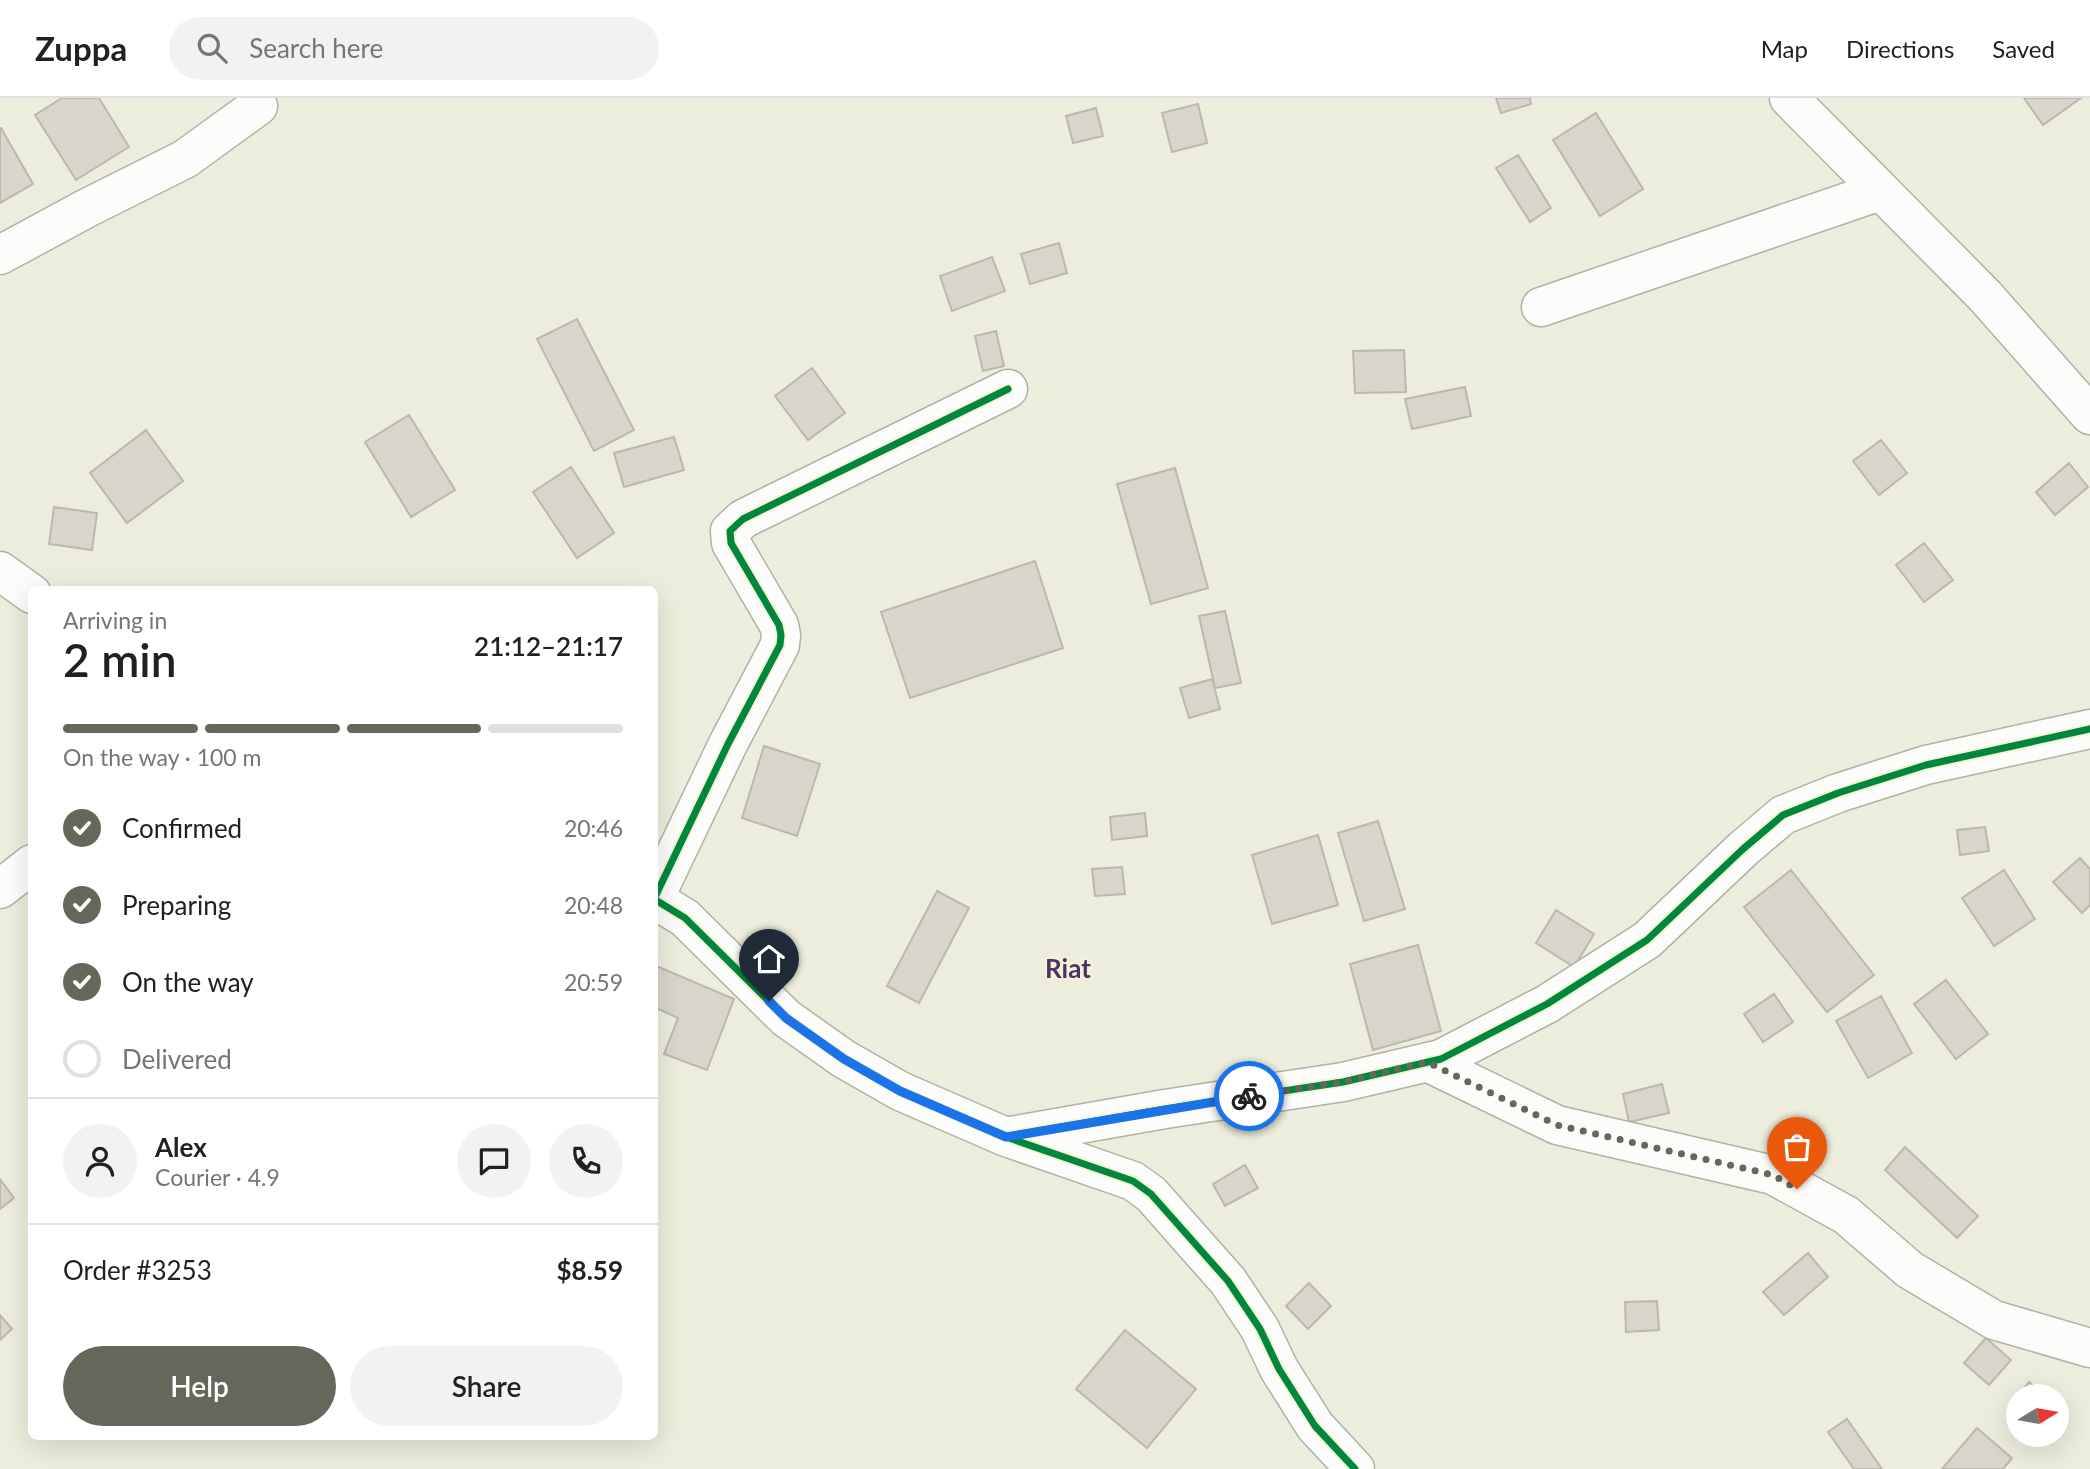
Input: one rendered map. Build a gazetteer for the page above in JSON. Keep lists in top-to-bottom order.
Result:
{
  "districts": ["Riat"],
  "north": "right",
  "page": {
    "header": "Zuppa",
    "search": "Search here",
    "nav": ["Map", "Directions", "Saved"],
    "heading": ["2 min", "Arriving in", "21:12–21:17"],
    "panel": [
      "Alex",
      "Courier · 4.9",
      "Order #3253",
      "$8.59"
    ],
    "bar": "On the way · 100 m",
    "list": [
      ["Confirmed", "20:46"],
      ["Preparing", "20:48"],
      ["On the way", "20:59"],
      "Delivered"
    ],
    "buttons": ["Help", "Share"]
  }
}
